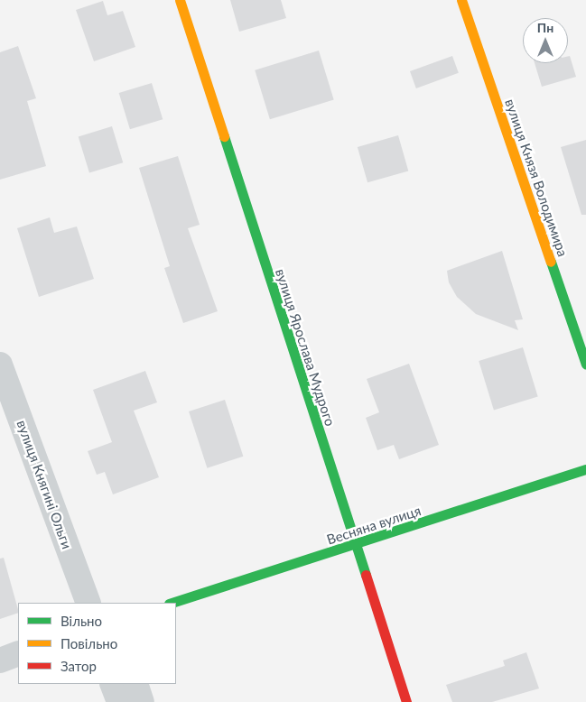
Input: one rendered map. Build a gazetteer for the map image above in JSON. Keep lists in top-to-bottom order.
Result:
{
  "streets": {
    "street": [
      "вулиця Князя Володимира",
      "вулиця Ярослава Мудрого",
      "вулиця Княгині Ольги",
      "Весняна вулиця"
    ]
  },
  "crossings": [
    ["вулиця Ярослава Мудрого", "Весняна вулиця"]
  ],
  "legend": ["Вільно", "Повільно", "Затор"],
  "north": "top"
}
